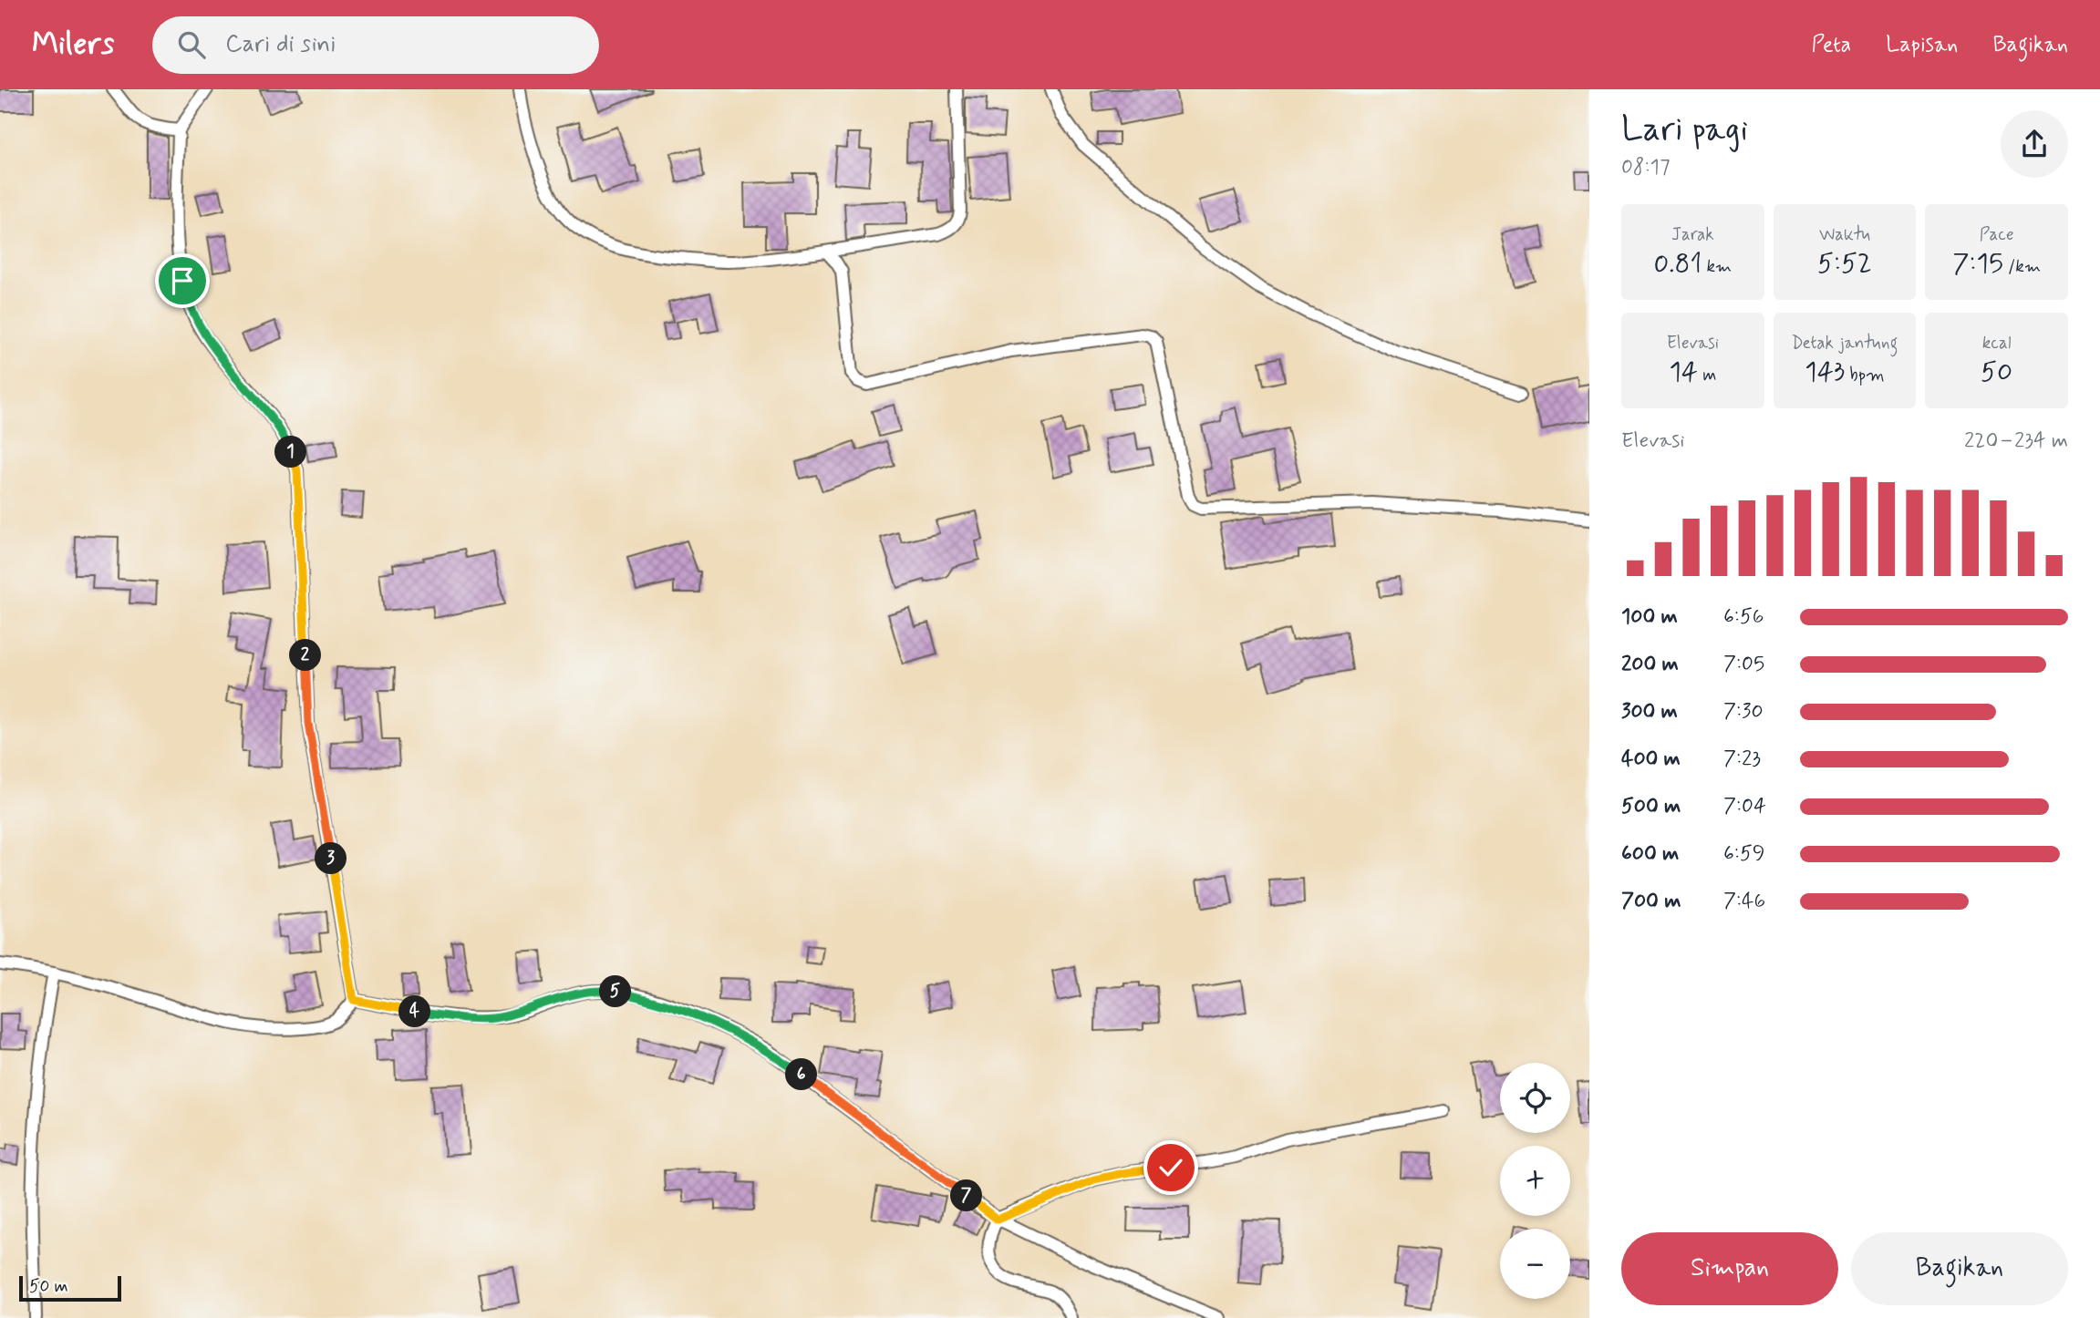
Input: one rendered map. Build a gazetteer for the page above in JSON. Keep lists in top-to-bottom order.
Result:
{
  "scale_bar": "50 m",
  "page": {
    "header": "Milers",
    "search": "Cari di sini",
    "nav": ["Peta", "Lapisan", "Bagikan"],
    "heading": ["Lari pagi", "08:17"],
    "stats": [
      ["Jarak", "0.81 km"],
      ["Waktu", "5:52"],
      ["Pace", "7:15 /km"],
      ["Elevasi", "14 m"],
      ["Detak jantung", "143 bpm"],
      ["kcal", "50"]
    ],
    "chart": ["Elevasi", "220–234 m"],
    "pins": [
      "1",
      "2",
      "3",
      "5",
      "4",
      "6",
      "7"
    ],
    "list": [
      {
        "name": "100 m",
        "note": "6:56"
      },
      {
        "name": "200 m",
        "note": "7:05"
      },
      {
        "name": "300 m",
        "note": "7:30"
      },
      {
        "name": "400 m",
        "note": "7:23"
      },
      {
        "name": "500 m",
        "note": "7:04"
      },
      {
        "name": "600 m",
        "note": "6:59"
      },
      {
        "name": "700 m",
        "note": "7:46"
      }
    ],
    "map_buttons": ["+", "−"],
    "buttons": ["Simpan", "Bagikan"],
    "scale": "50 m"
  }
}
